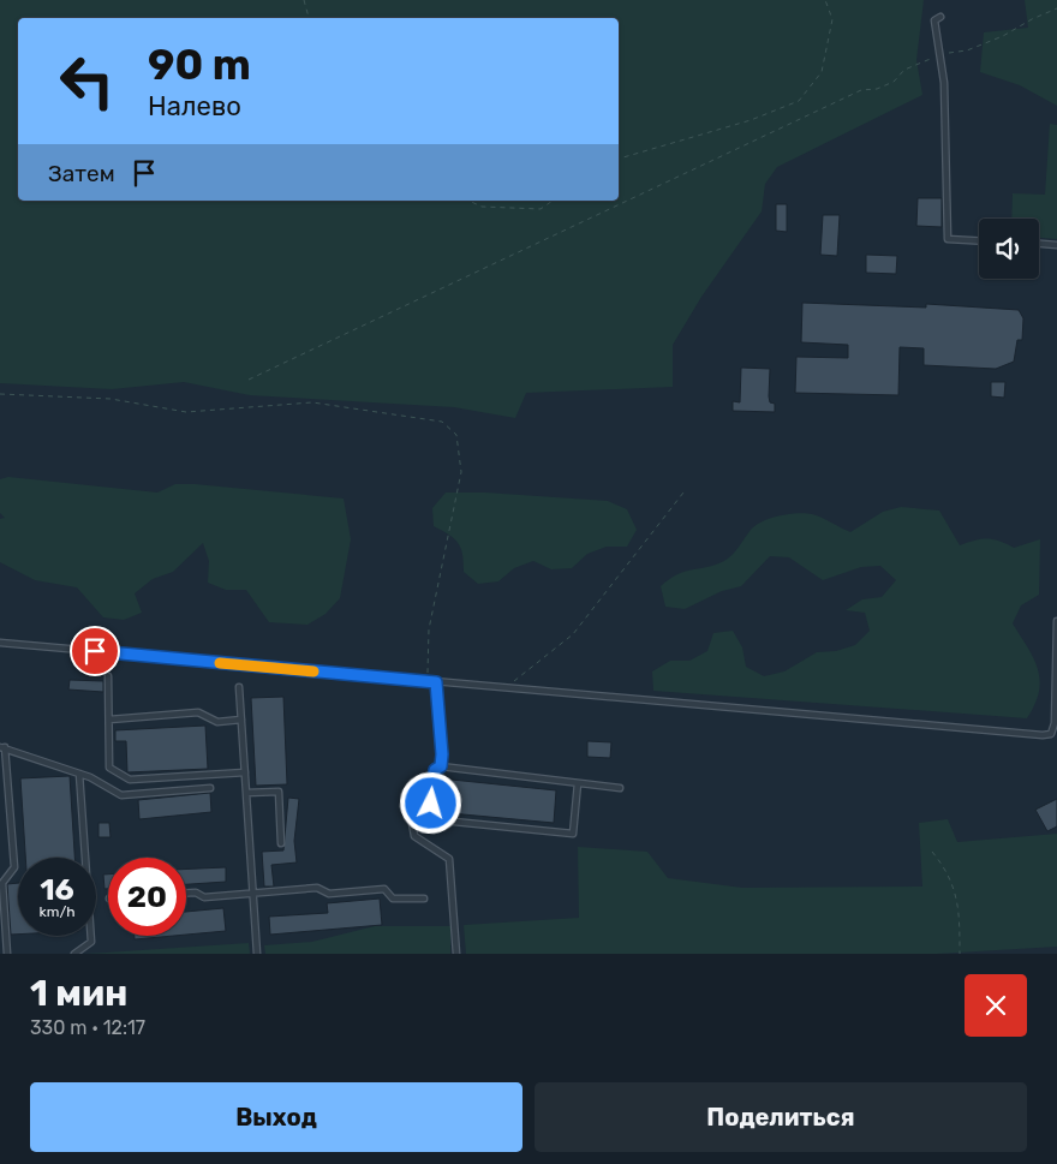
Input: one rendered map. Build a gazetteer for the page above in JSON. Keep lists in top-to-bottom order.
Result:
{
  "page": {
    "turn": ["90 m", "Налево"],
    "then": "Затем",
    "speed": "16 km/h",
    "limit": "20",
    "heading": ["1 мин", "330 m · 12:17"],
    "buttons": ["Выход", "Поделиться"]
  }
}
